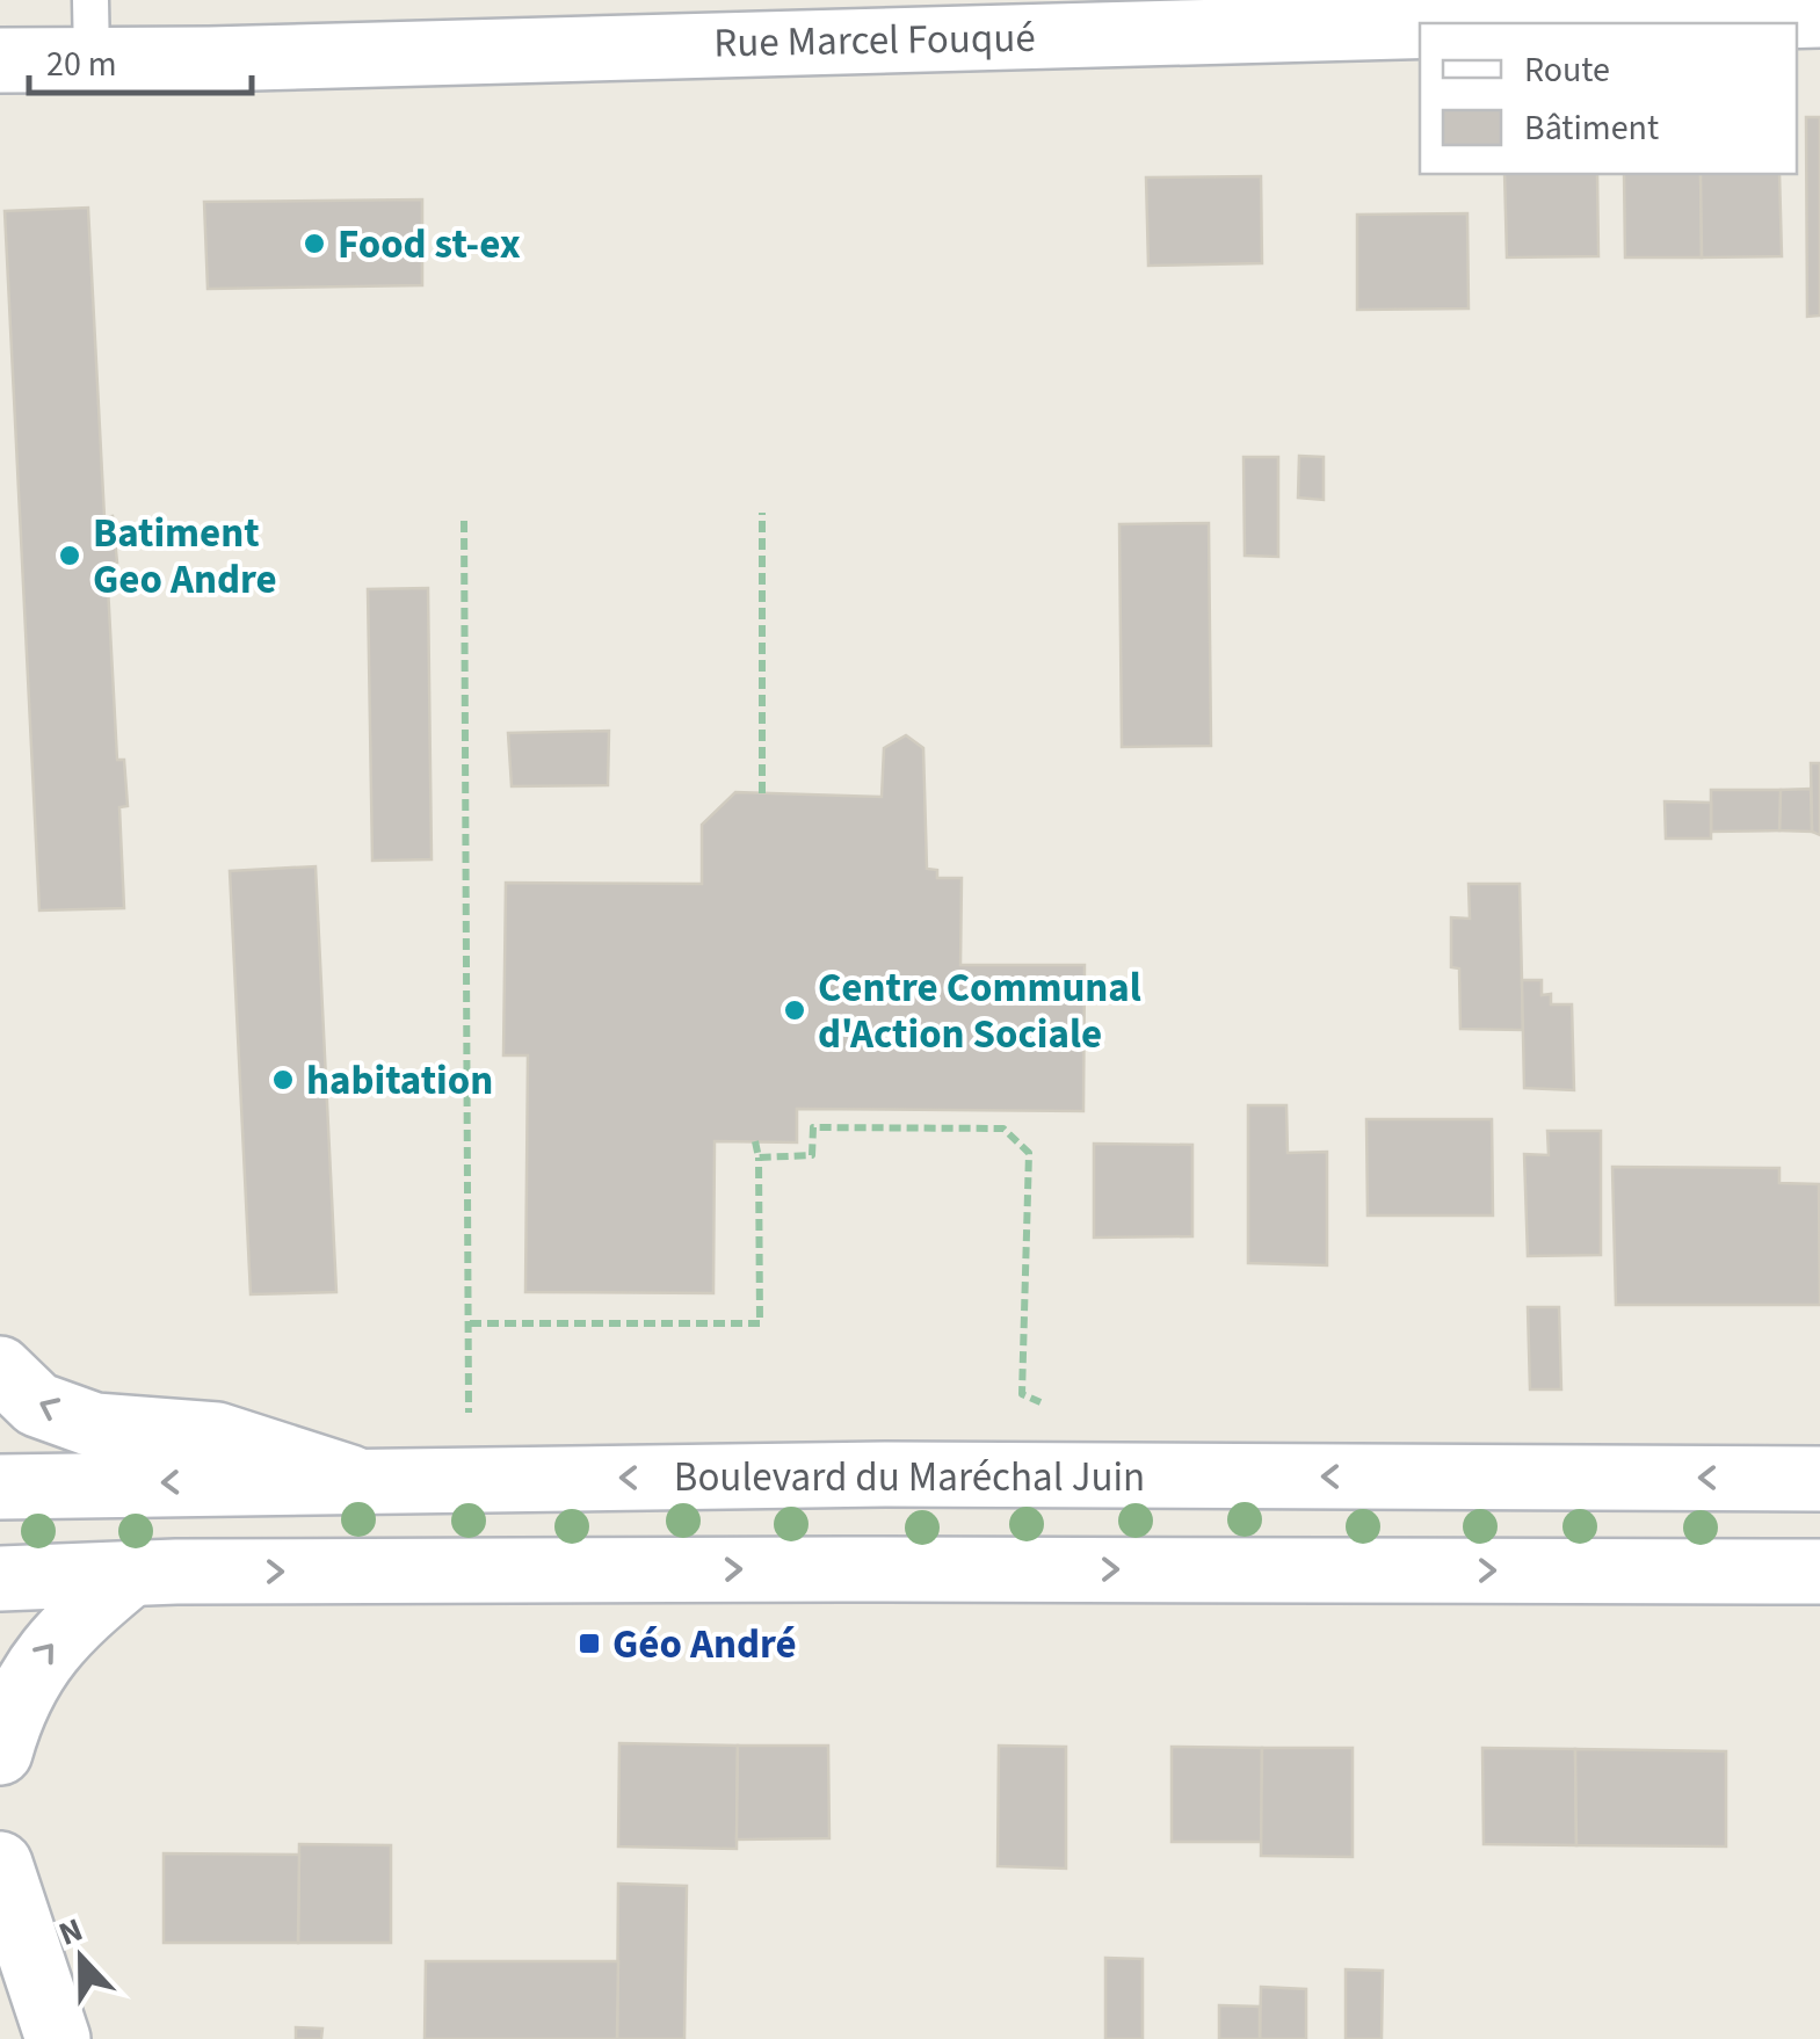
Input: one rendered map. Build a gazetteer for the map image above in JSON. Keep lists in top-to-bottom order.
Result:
{
  "streets": {
    "main road": ["Rue Marcel Fouqué", "Boulevard du Maréchal Juin"]
  },
  "places": {
    "other": [
      "Food st-ex",
      "Batiment Geo Andre",
      "Centre Communal d'Action Sociale",
      "habitation"
    ],
    "transit": ["Géo André"]
  },
  "legend": ["Route", "Bâtiment"],
  "scale_bar": "20 m",
  "north": "top"
}
